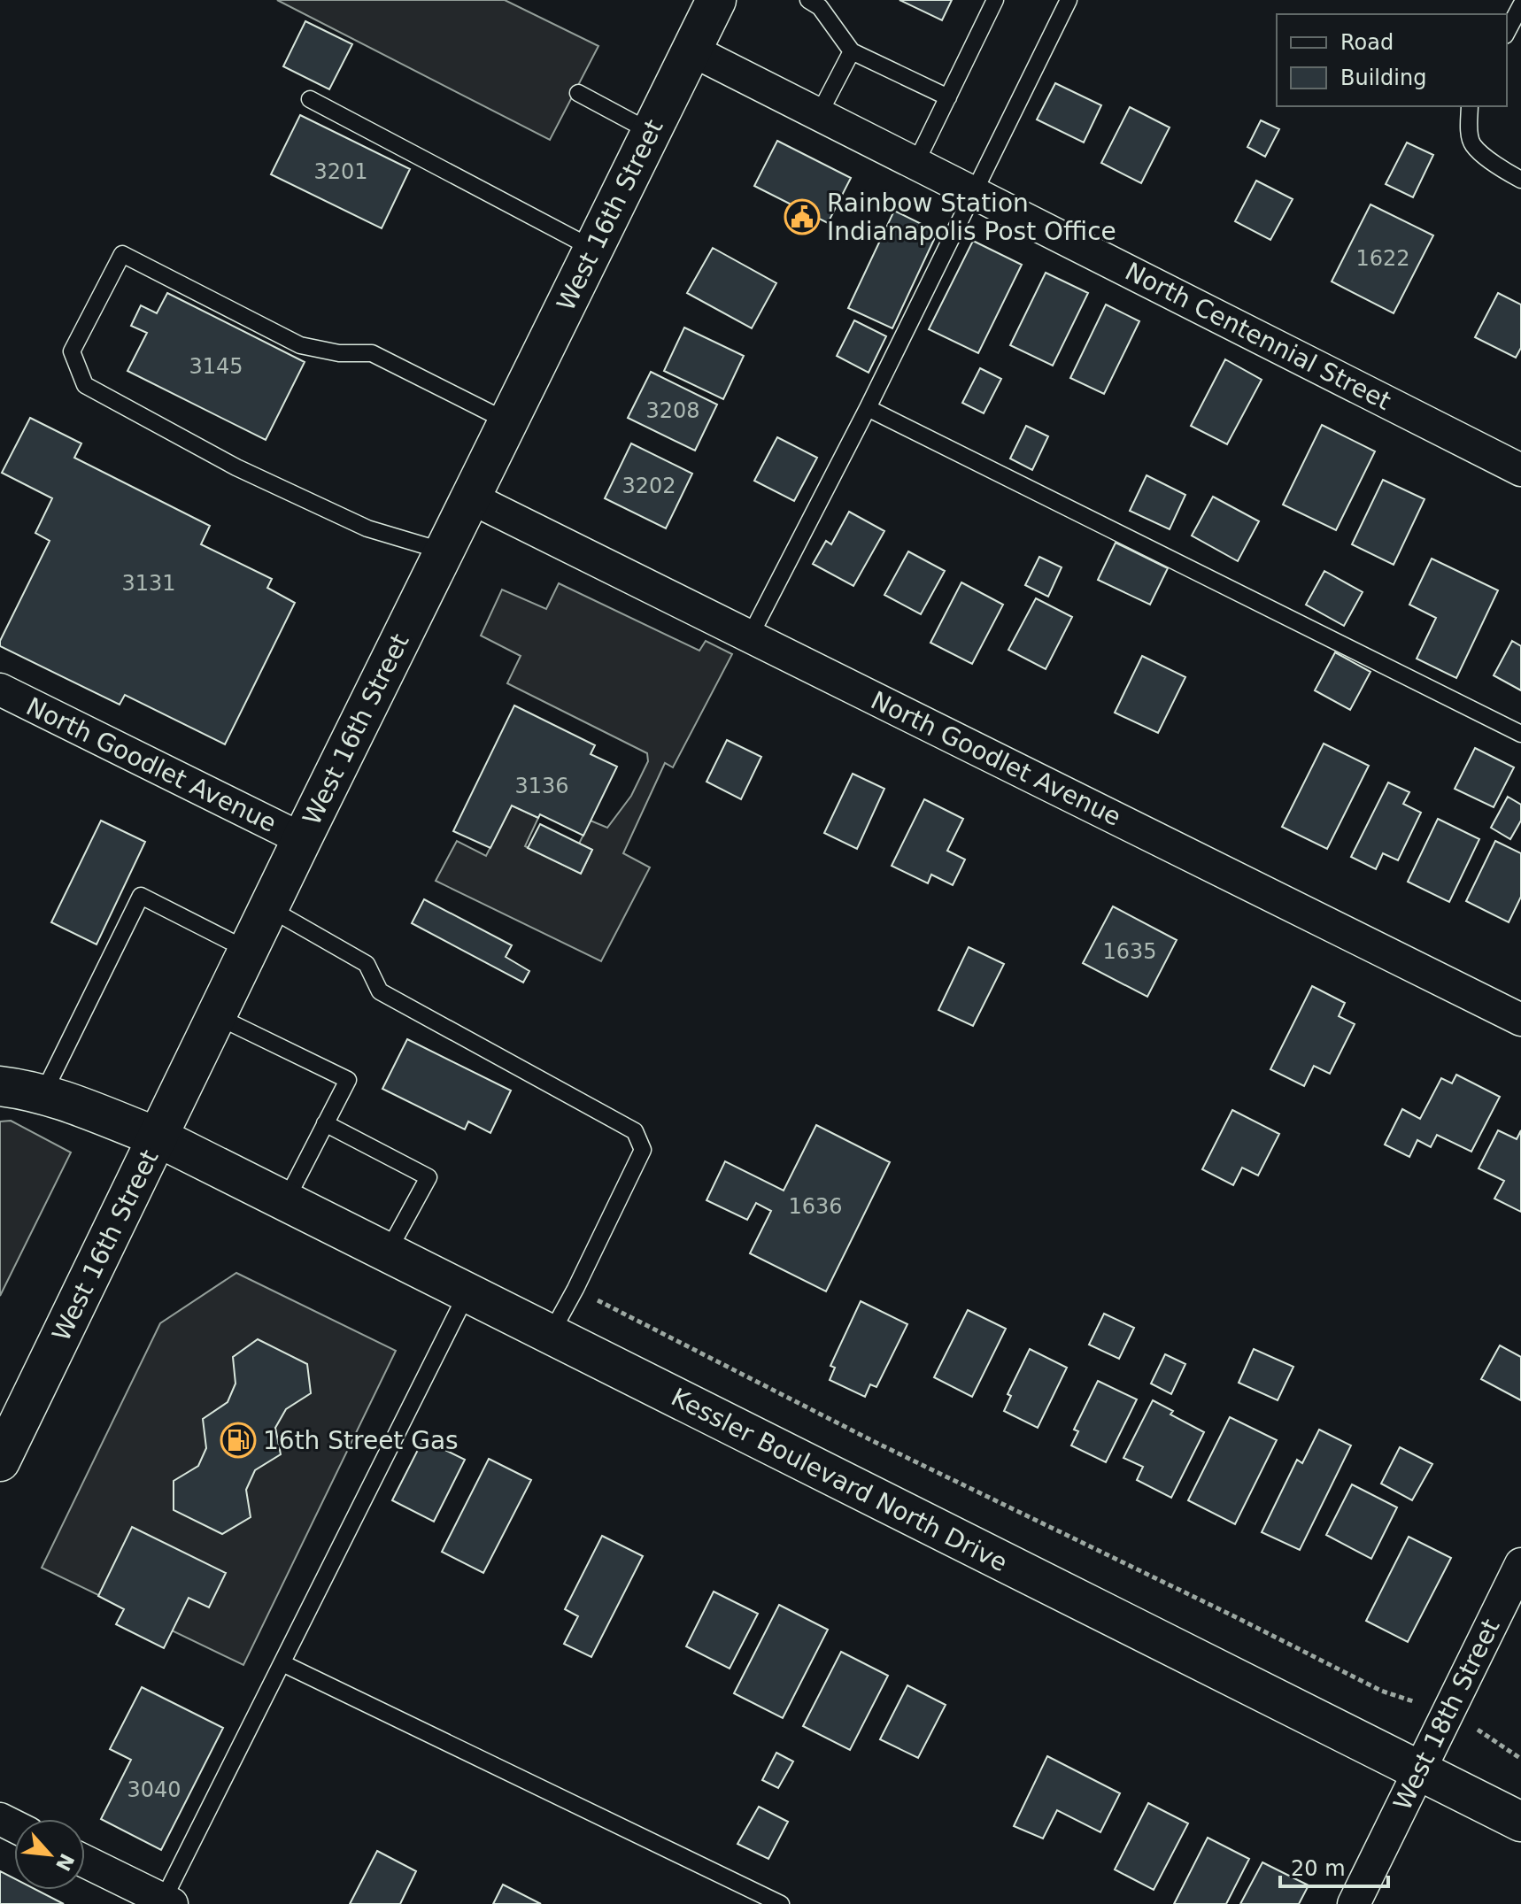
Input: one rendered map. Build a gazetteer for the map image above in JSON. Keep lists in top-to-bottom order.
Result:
{
  "streets": {
    "main road": ["West 16th Street", "Kessler Boulevard North Drive"],
    "street": ["North Centennial Street", "North Goodlet Avenue", "West 18th Street"]
  },
  "crossings": [
    ["West 16th Street", "North Centennial Street"],
    ["West 16th Street", "North Goodlet Avenue"],
    ["West 16th Street", "Kessler Boulevard North Drive"],
    ["Kessler Boulevard North Drive", "West 18th Street"]
  ],
  "places": {
    "public building": ["Rainbow Station Indianapolis Post Office"],
    "fuel station": ["16th Street Gas"]
  },
  "house_numbers": [
    "3201",
    "1622",
    "3145",
    "3208",
    "3202",
    "3131",
    "3136",
    "1635",
    "1636",
    "3040"
  ],
  "legend": ["Road", "Building"],
  "scale_bar": "20 m",
  "north": "bottom right"
}
